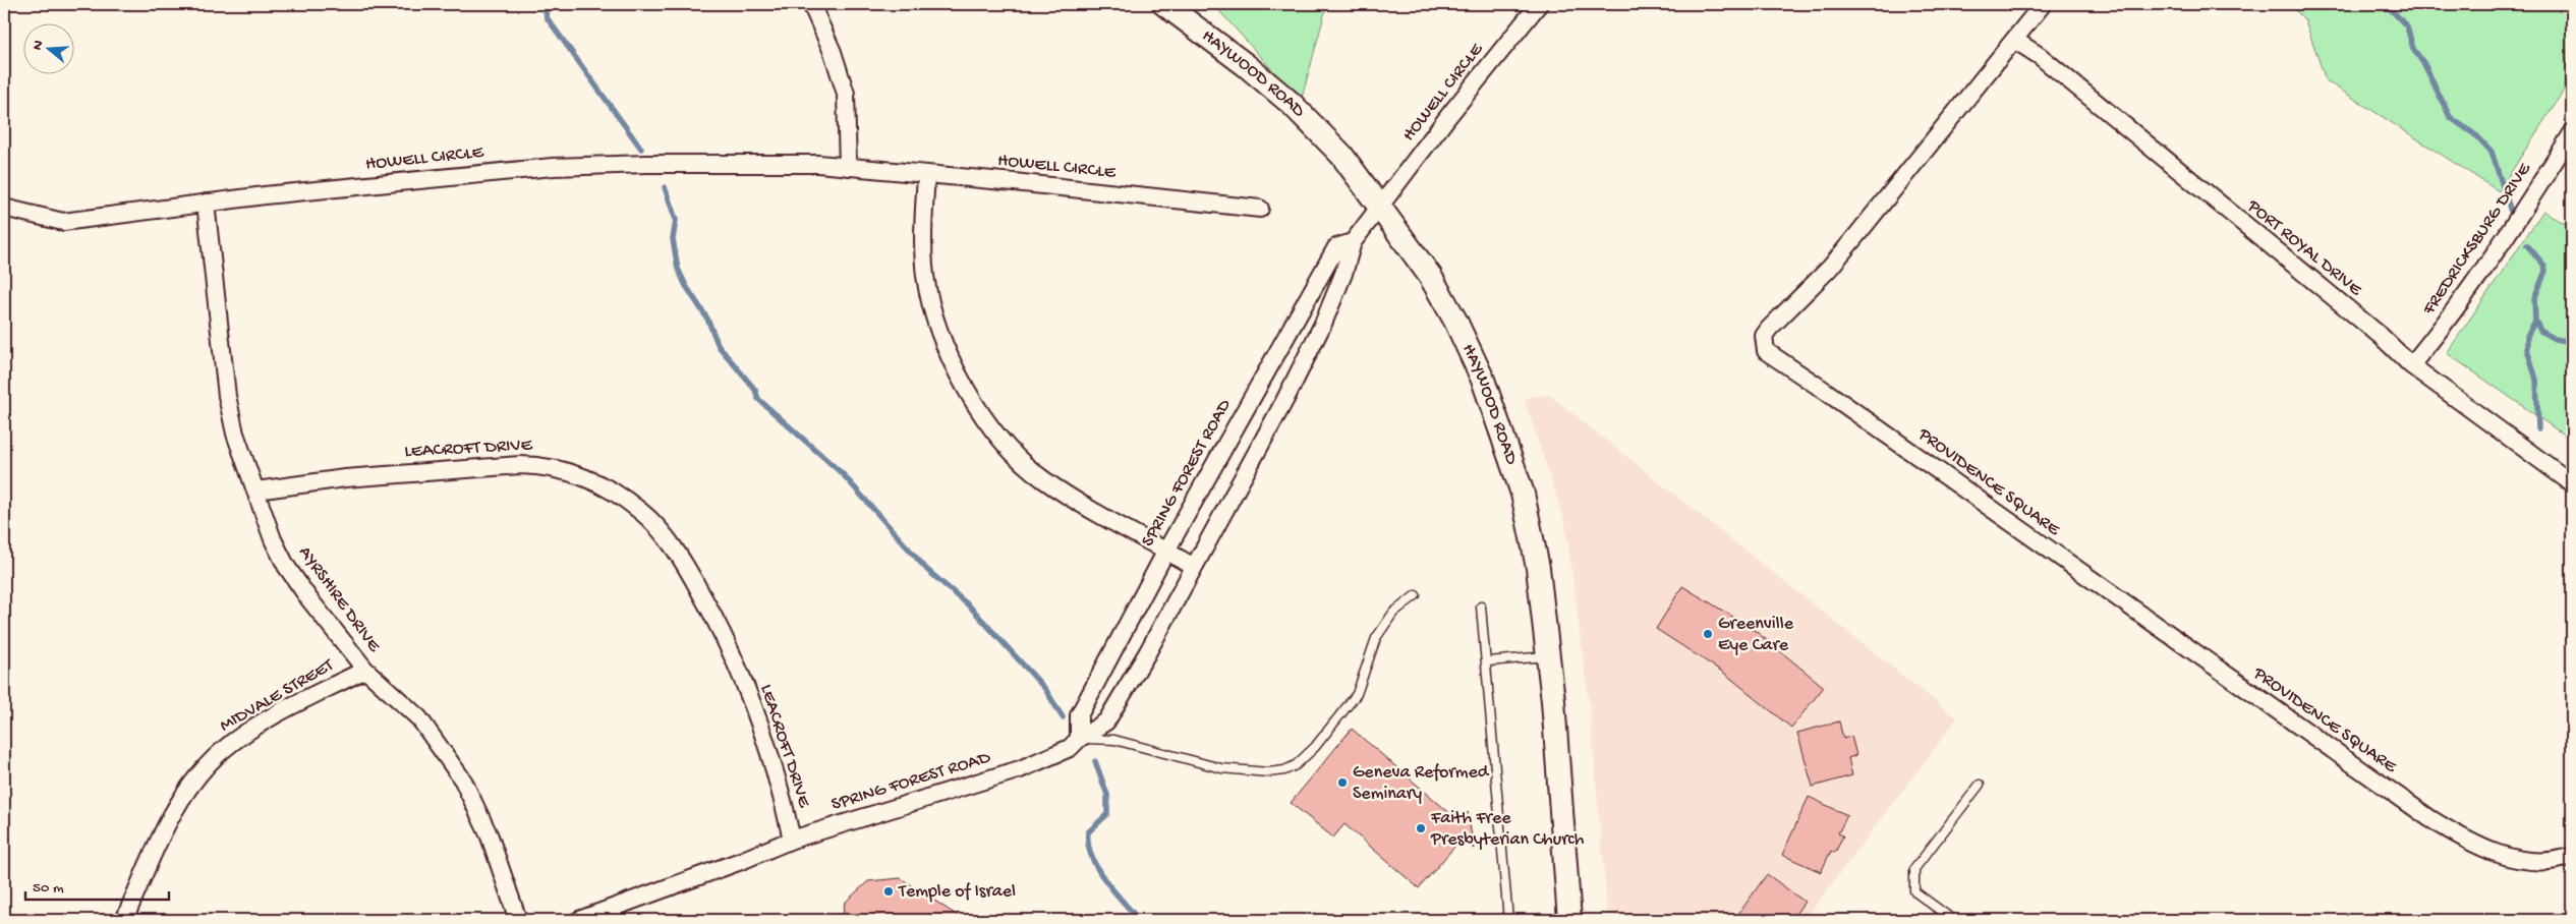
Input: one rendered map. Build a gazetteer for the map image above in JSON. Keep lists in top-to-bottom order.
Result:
{
  "streets": {
    "main road": ["HAYWOOD ROAD"],
    "street": [
      "HOWELL CIRCLE",
      "FREDRICKSBURG DRIVE",
      "PORT ROYAL DRIVE",
      "LEACROFT DRIVE",
      "SPRING FOREST ROAD",
      "PROVIDENCE SQUARE",
      "AYRSHIRE DRIVE",
      "MIDVALE STREET"
    ]
  },
  "crossings": [
    ["HAYWOOD ROAD", "HOWELL CIRCLE"],
    ["HAYWOOD ROAD", "SPRING FOREST ROAD"],
    ["HOWELL CIRCLE", "SPRING FOREST ROAD"],
    ["HOWELL CIRCLE", "AYRSHIRE DRIVE"],
    ["FREDRICKSBURG DRIVE", "PORT ROYAL DRIVE"],
    ["PORT ROYAL DRIVE", "PROVIDENCE SQUARE"],
    ["LEACROFT DRIVE", "SPRING FOREST ROAD"],
    ["LEACROFT DRIVE", "AYRSHIRE DRIVE"],
    ["AYRSHIRE DRIVE", "MIDVALE STREET"]
  ],
  "places": [
    "Greenville Eye Care",
    "Geneva Reformed Seminary",
    "Faith Free Presbyterian Church",
    "Temple of Israel"
  ],
  "scale_bar": "50 m",
  "north": "left"
}
